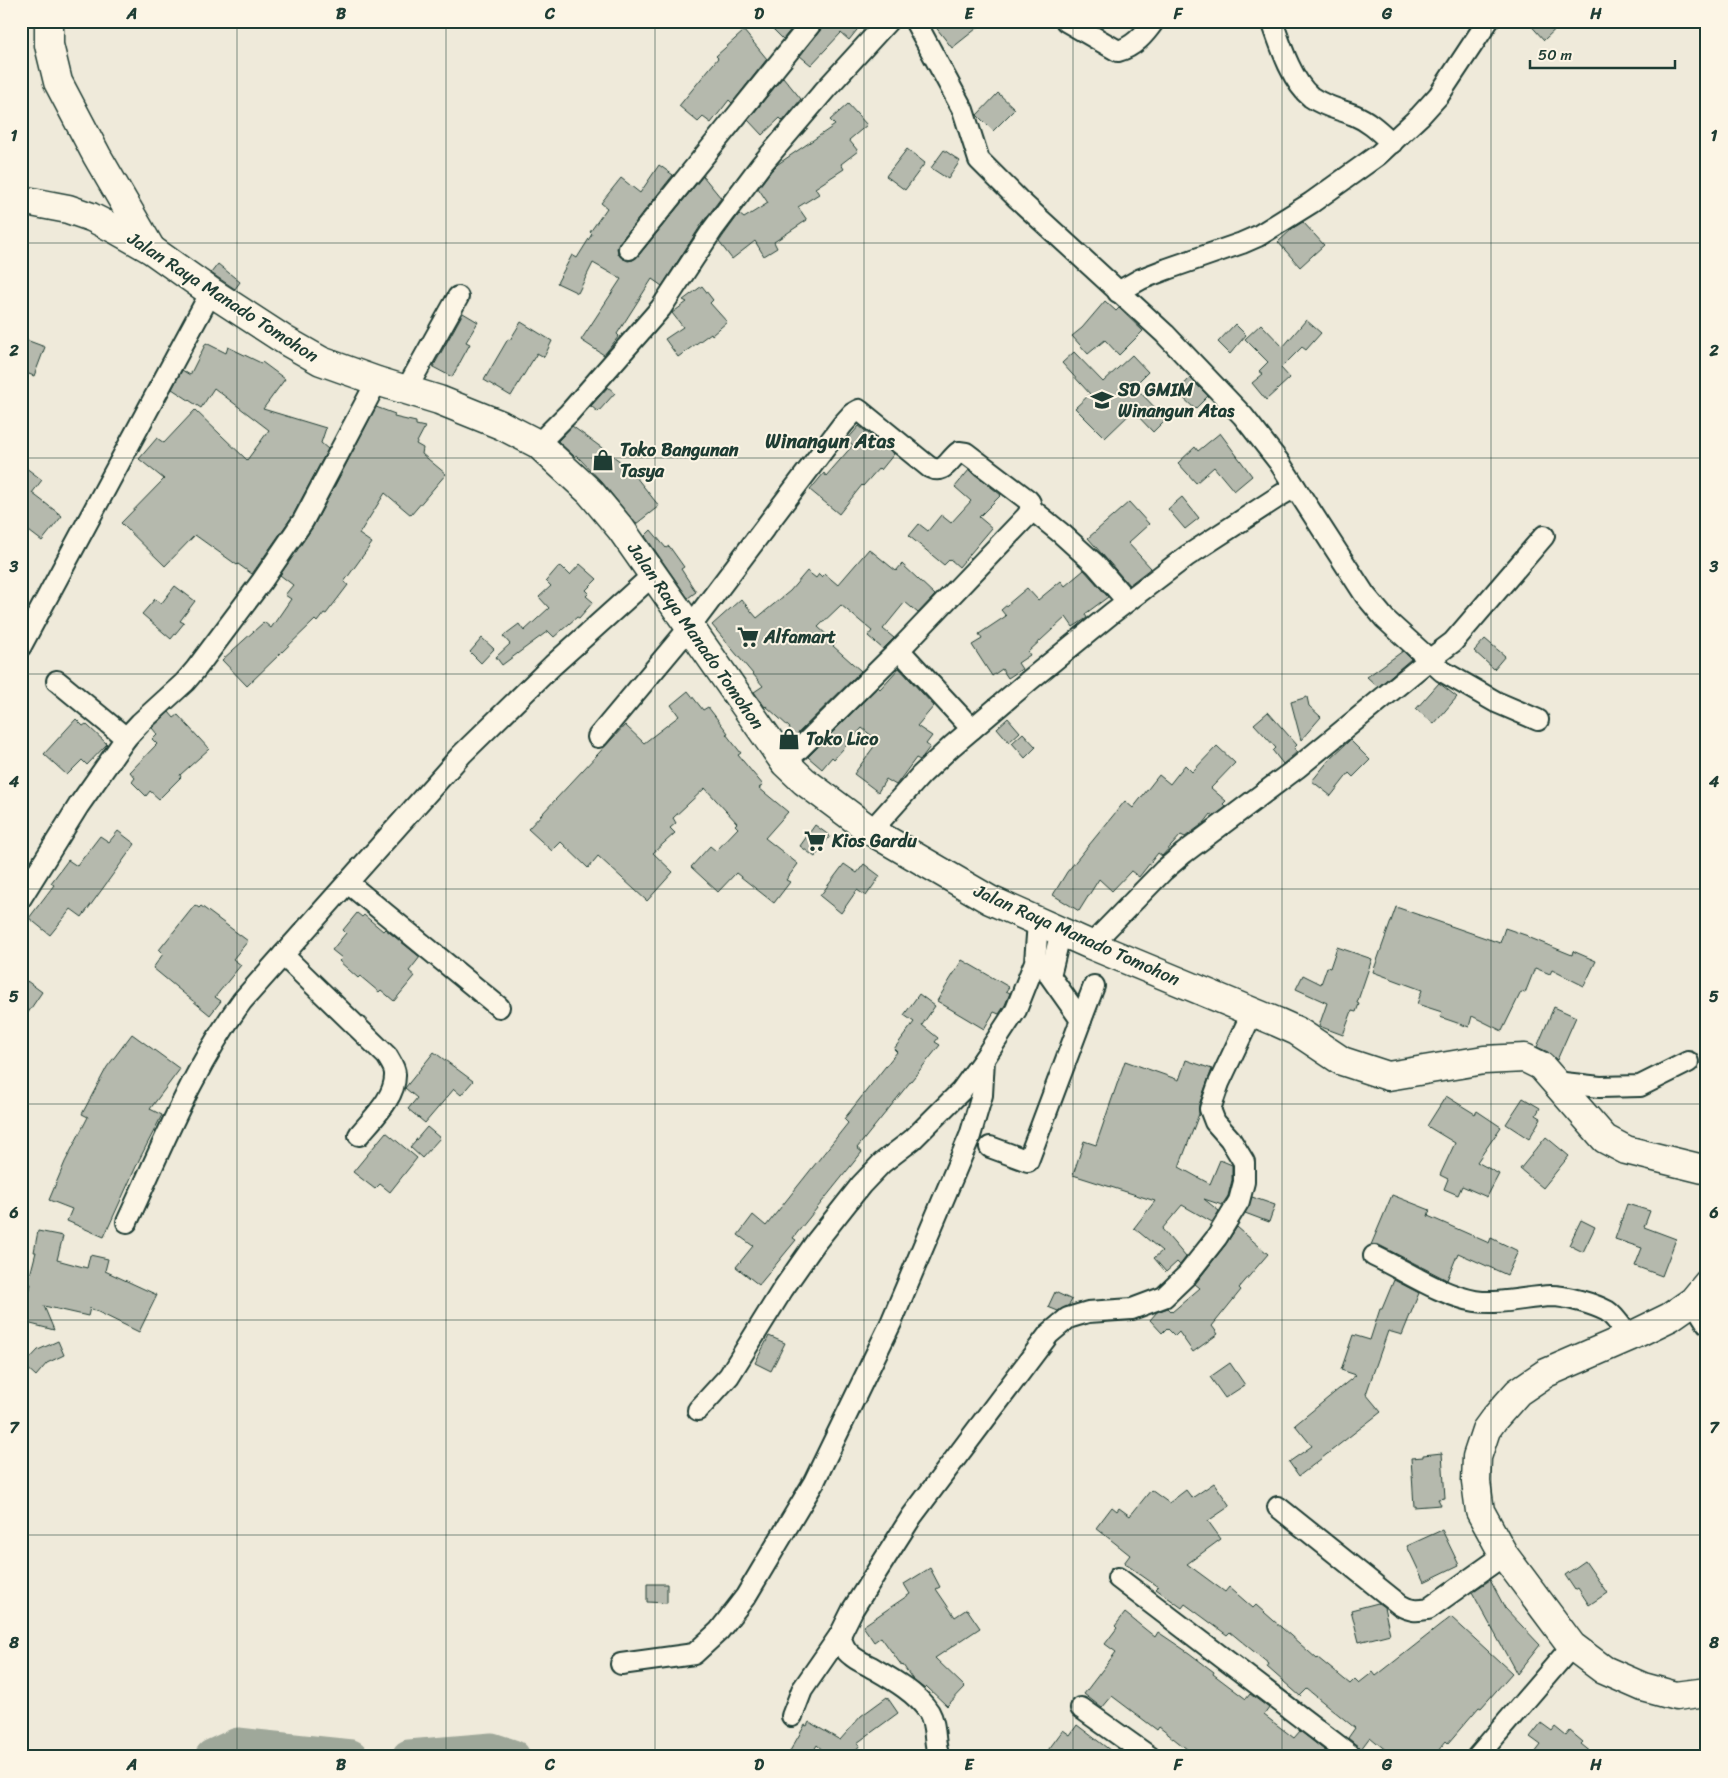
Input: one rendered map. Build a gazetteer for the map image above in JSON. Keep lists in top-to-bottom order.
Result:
{
  "streets": {
    "highway": ["Jalan Raya Manado Tomohon"]
  },
  "districts": ["Winangun Atas"],
  "places": {
    "school or university": ["SD GMIM Winangun Atas"],
    "shop": ["Toko Bangunan Tasya", "Toko Lico"],
    "supermarket": ["Alfamart", "Kios Gardu"]
  },
  "scale_bar": "50 m",
  "grid": {
    "columns": [
      "A",
      "B",
      "C",
      "D",
      "E",
      "F",
      "G",
      "H"
    ],
    "rows": [
      "1",
      "2",
      "3",
      "4",
      "5",
      "6",
      "7",
      "8"
    ]
  }
}
